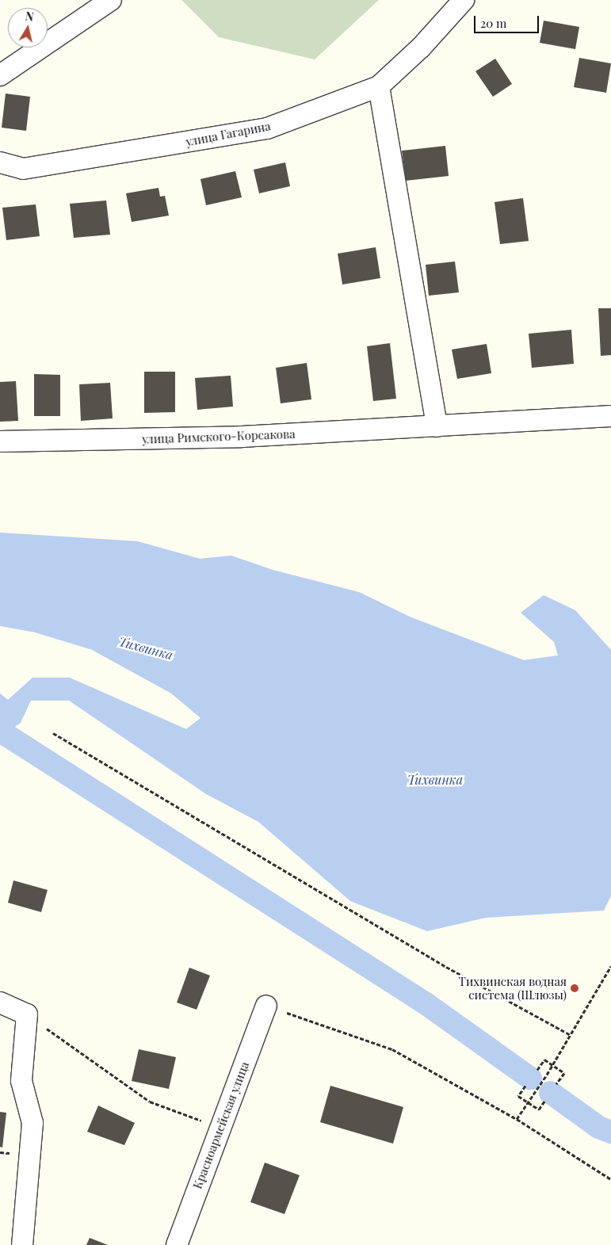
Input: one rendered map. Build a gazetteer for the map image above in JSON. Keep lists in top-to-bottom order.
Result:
{
  "streets": {
    "street": ["улица Гагарина", "улица Римского-Корсакова", "Красноармейская улица"]
  },
  "water": ["Тихвинка"],
  "places": ["Тихвинская водная система (Шлюзы)"],
  "scale_bar": "20 m",
  "north": "top"
}
